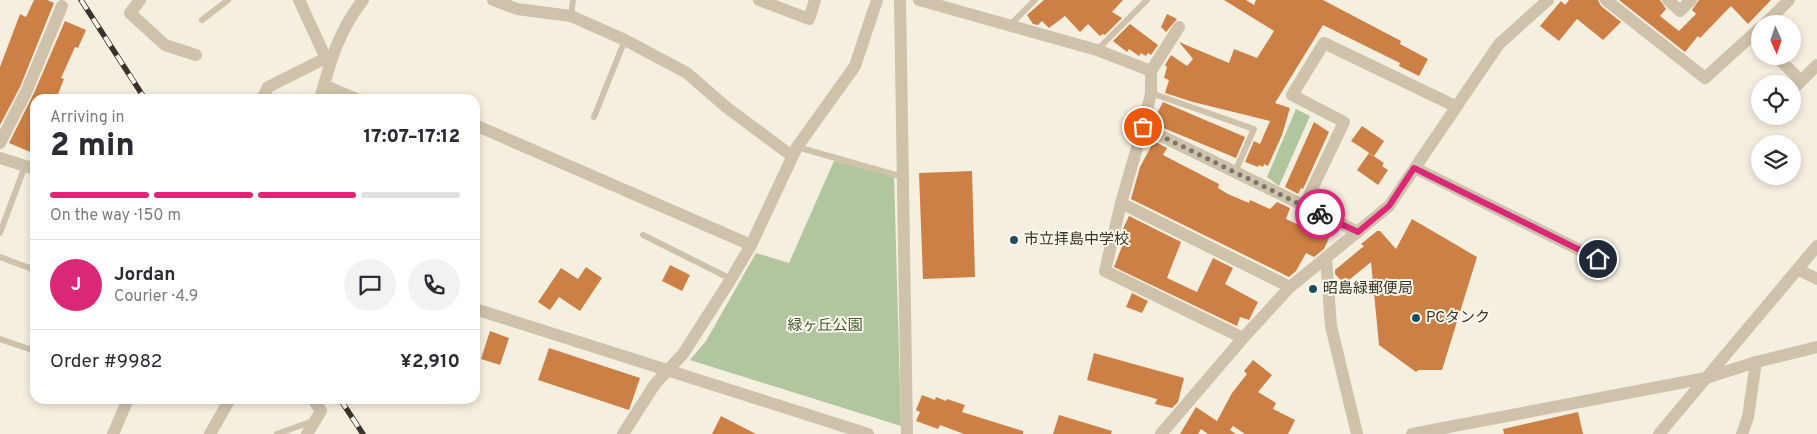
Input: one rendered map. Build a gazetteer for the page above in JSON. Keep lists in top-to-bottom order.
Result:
{
  "parks": ["緑ヶ丘公園"],
  "places": ["市立拝島中学校", "昭島緑郵便局", "PCタンク"],
  "north": "bottom",
  "page": {
    "heading": ["2 min", "Arriving in", "17:07–17:12"],
    "panel": [
      "Jordan",
      "Courier · 4.9",
      "Order #9982",
      "¥2,910"
    ],
    "bar": "On the way · 150 m",
    "round": "J"
  }
}
